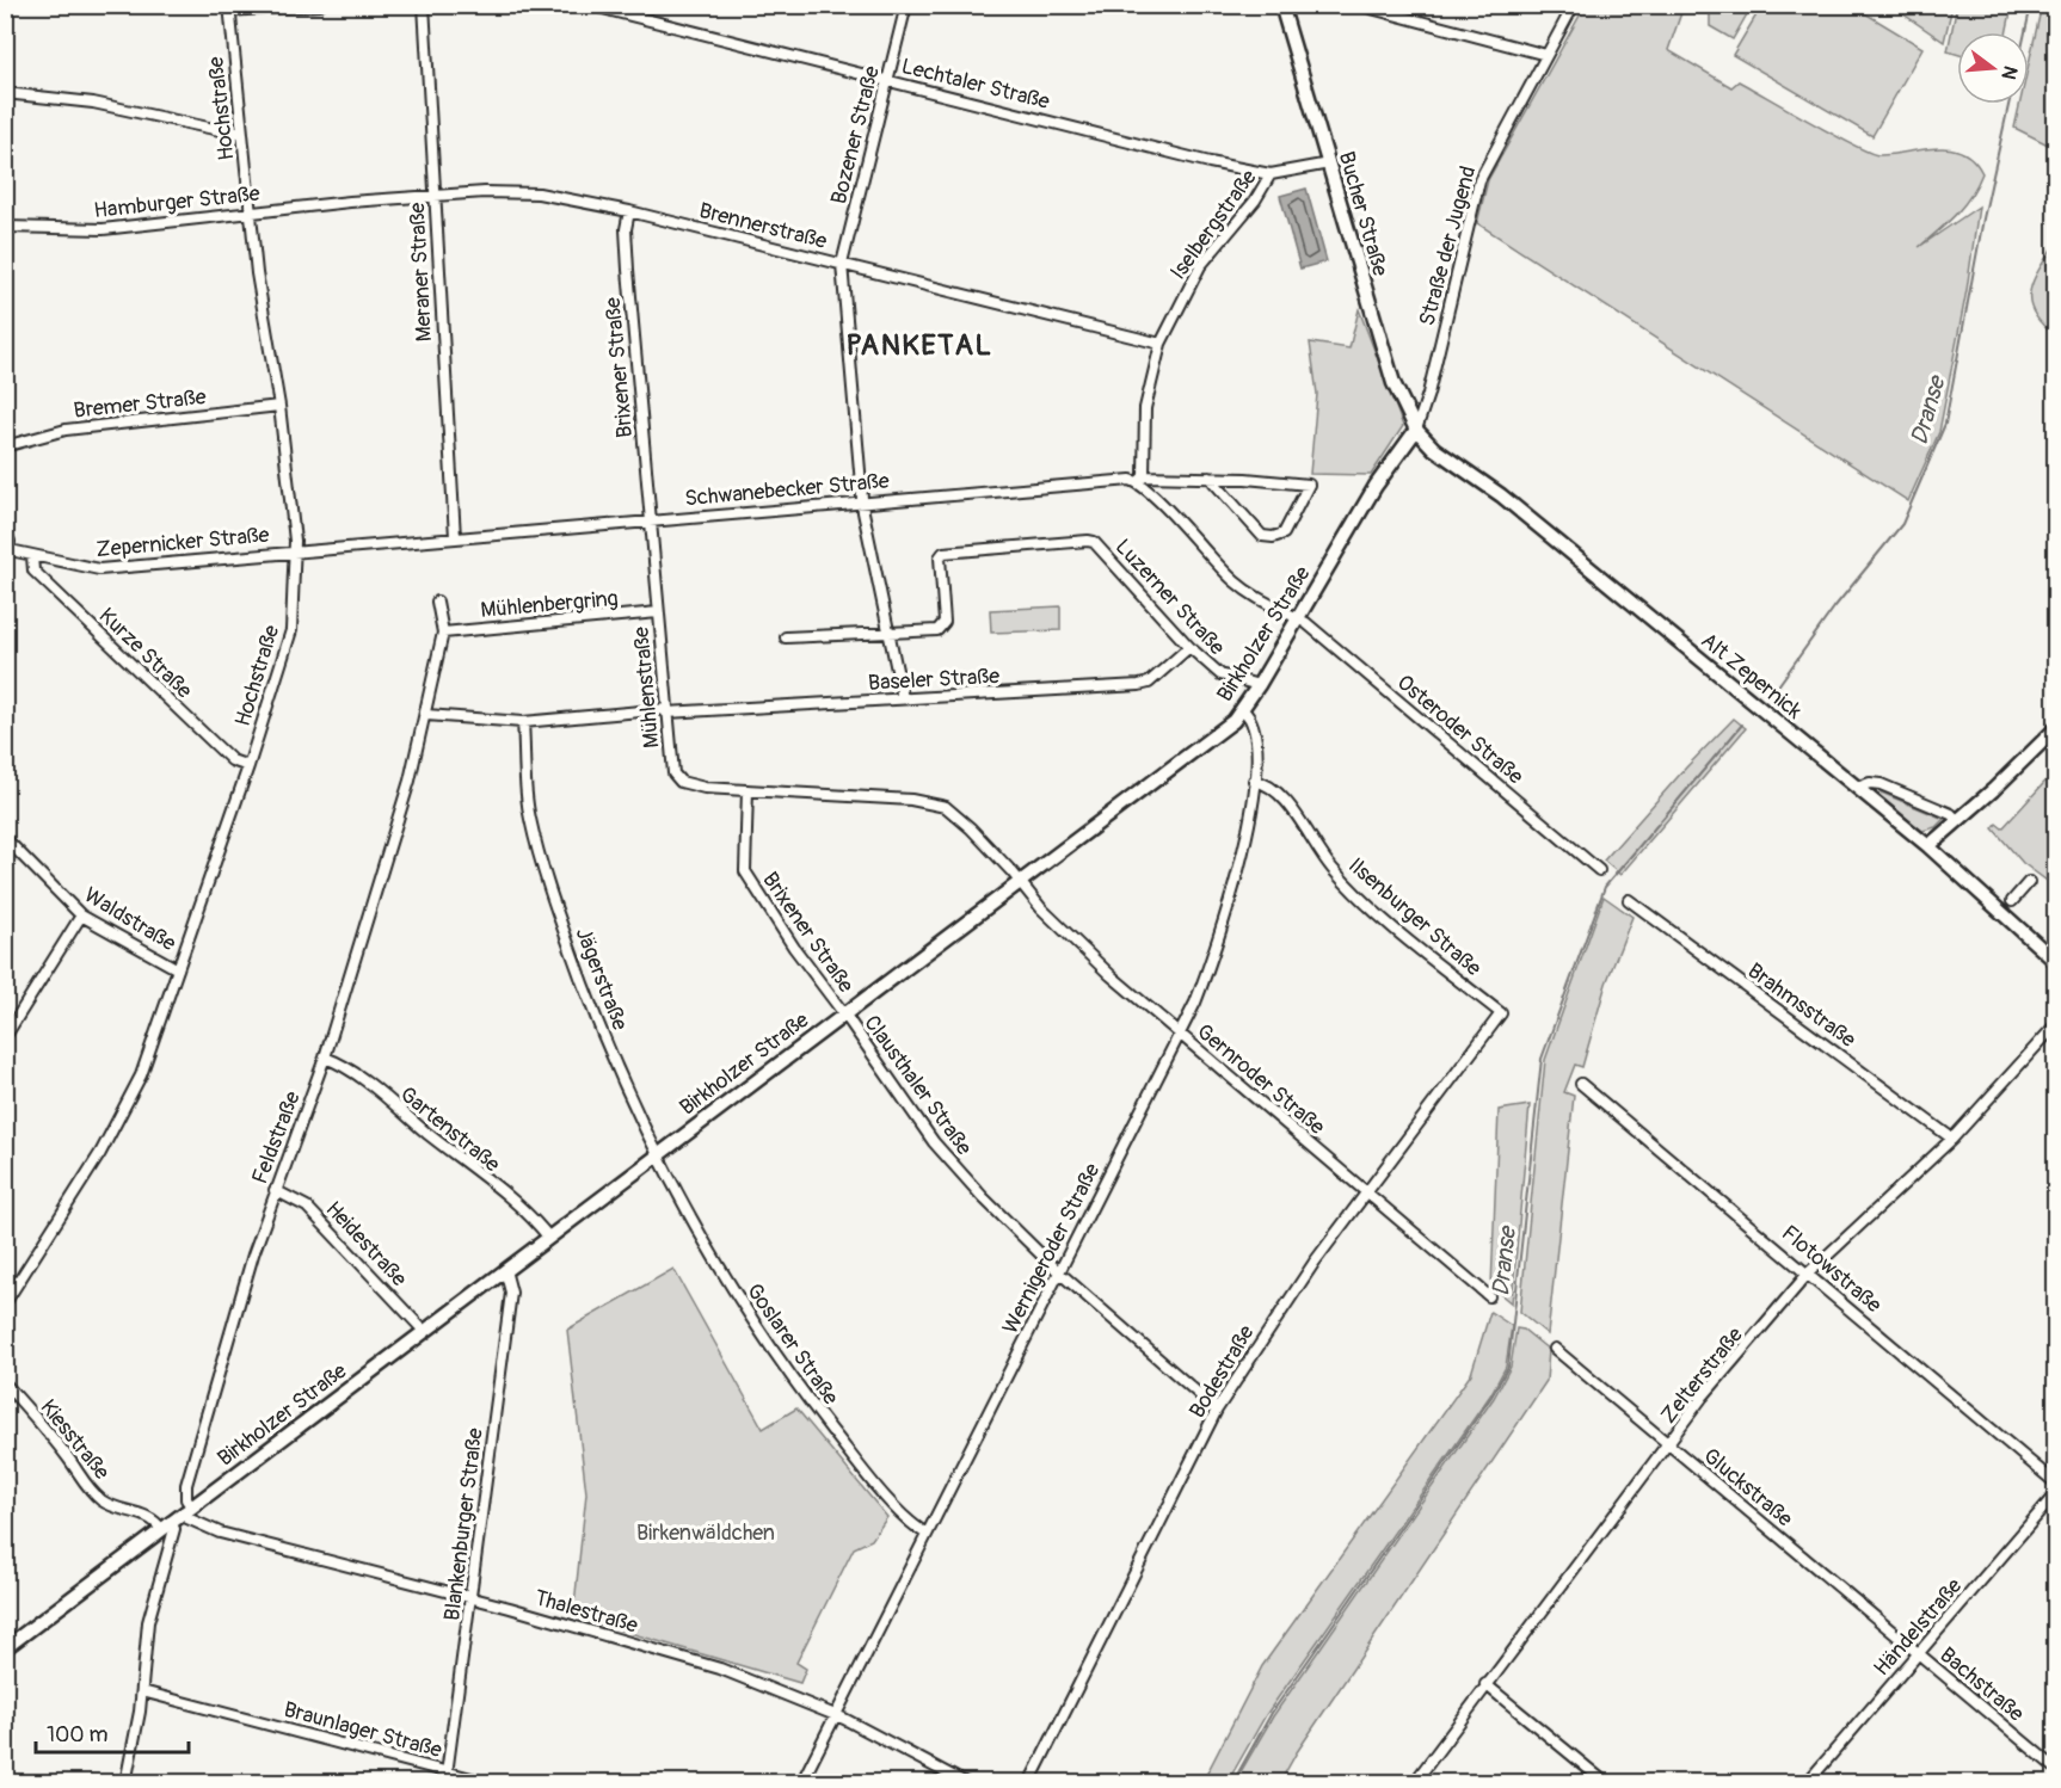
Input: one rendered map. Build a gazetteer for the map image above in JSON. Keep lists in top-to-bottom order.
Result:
{
  "streets": {
    "street": [
      "Lechtaler Straße",
      "Hochstraße",
      "Bozener Straße",
      "Hamburger Straße",
      "Bucher Straße",
      "Iselbergstraße",
      "Brennerstraße",
      "Straße der Jugend",
      "Meraner Straße",
      "Brixener Straße",
      "Bremer Straße",
      "Schwanebecker Straße",
      "Zepernicker Straße",
      "Luzerner Straße",
      "Mühlenbergring",
      "Birkholzer Straße",
      "Kurze Straße",
      "Alt Zepernick",
      "Baseler Straße",
      "Mühlenstraße",
      "Osteroder Straße",
      "Ilsenburger Straße",
      "Waldstraße",
      "Jägerstraße",
      "Brahmsstraße",
      "Gernroder Straße",
      "Clausthaler Straße",
      "Gartenstraße",
      "Feldstraße",
      "Heidestraße",
      "Wernigeroder Straße",
      "Flotowstraße",
      "Goslarer Straße",
      "Bodestraße",
      "Zelterstraße",
      "Kiesstraße",
      "Gluckstraße",
      "Blankenburger Straße",
      "Thalestraße",
      "Händelstraße",
      "Bachstraße",
      "Braunlager Straße"
    ]
  },
  "crossings": [
    ["Lechtaler Straße", "Bozener Straße"],
    ["Lechtaler Straße", "Iselbergstraße"],
    ["Hochstraße", "Hamburger Straße"],
    ["Hochstraße", "Bremer Straße"],
    ["Hochstraße", "Zepernicker Straße"],
    ["Hochstraße", "Kurze Straße"],
    ["Hochstraße", "Waldstraße"],
    ["Bozener Straße", "Brennerstraße"],
    ["Bozener Straße", "Schwanebecker Straße"],
    ["Bozener Straße", "Luzerner Straße"],
    ["Bozener Straße", "Baseler Straße"],
    ["Hamburger Straße", "Brennerstraße"],
    ["Bucher Straße", "Iselbergstraße"],
    ["Bucher Straße", "Straße der Jugend"],
    ["Bucher Straße", "Birkholzer Straße"],
    ["Bucher Straße", "Alt Zepernick"],
    ["Iselbergstraße", "Brennerstraße"],
    ["Iselbergstraße", "Schwanebecker Straße"],
    ["Iselbergstraße", "Osteroder Straße"],
    ["Brennerstraße", "Meraner Straße"],
    ["Brennerstraße", "Brixener Straße"],
    ["Straße der Jugend", "Birkholzer Straße"],
    ["Straße der Jugend", "Alt Zepernick"],
    ["Meraner Straße", "Schwanebecker Straße"],
    ["Brixener Straße", "Schwanebecker Straße"],
    ["Brixener Straße", "Birkholzer Straße"],
    ["Brixener Straße", "Mühlenstraße"],
    ["Brixener Straße", "Clausthaler Straße"],
    ["Schwanebecker Straße", "Zepernicker Straße"],
    ["Schwanebecker Straße", "Mühlenstraße"],
    ["Schwanebecker Straße", "Osteroder Straße"],
    ["Zepernicker Straße", "Kurze Straße"],
    ["Luzerner Straße", "Birkholzer Straße"],
    ["Luzerner Straße", "Baseler Straße"],
    ["Mühlenbergring", "Mühlenstraße"],
    ["Birkholzer Straße", "Alt Zepernick"],
    ["Birkholzer Straße", "Mühlenstraße"],
    ["Birkholzer Straße", "Osteroder Straße"],
    ["Birkholzer Straße", "Jägerstraße"],
    ["Birkholzer Straße", "Gernroder Straße"],
    ["Birkholzer Straße", "Clausthaler Straße"],
    ["Birkholzer Straße", "Gartenstraße"],
    ["Birkholzer Straße", "Feldstraße"],
    ["Birkholzer Straße", "Heidestraße"],
    ["Birkholzer Straße", "Wernigeroder Straße"],
    ["Birkholzer Straße", "Goslarer Straße"],
    ["Birkholzer Straße", "Kiesstraße"],
    ["Birkholzer Straße", "Blankenburger Straße"],
    ["Birkholzer Straße", "Thalestraße"],
    ["Baseler Straße", "Mühlenstraße"],
    ["Mühlenstraße", "Gernroder Straße"],
    ["Ilsenburger Straße", "Wernigeroder Straße"],
    ["Ilsenburger Straße", "Bodestraße"],
    ["Jägerstraße", "Goslarer Straße"],
    ["Brahmsstraße", "Zelterstraße"],
    ["Gernroder Straße", "Wernigeroder Straße"],
    ["Gernroder Straße", "Bodestraße"],
    ["Clausthaler Straße", "Wernigeroder Straße"],
    ["Clausthaler Straße", "Bodestraße"],
    ["Gartenstraße", "Feldstraße"],
    ["Feldstraße", "Heidestraße"],
    ["Feldstraße", "Thalestraße"],
    ["Wernigeroder Straße", "Goslarer Straße"],
    ["Wernigeroder Straße", "Thalestraße"],
    ["Flotowstraße", "Zelterstraße"],
    ["Zelterstraße", "Gluckstraße"],
    ["Gluckstraße", "Händelstraße"],
    ["Gluckstraße", "Bachstraße"],
    ["Blankenburger Straße", "Thalestraße"],
    ["Blankenburger Straße", "Braunlager Straße"],
    ["Händelstraße", "Bachstraße"]
  ],
  "districts": ["PANKETAL"],
  "water": ["Dranse"],
  "parks": ["Birkenwäldchen"],
  "scale_bar": "100 m",
  "north": "right"
}
